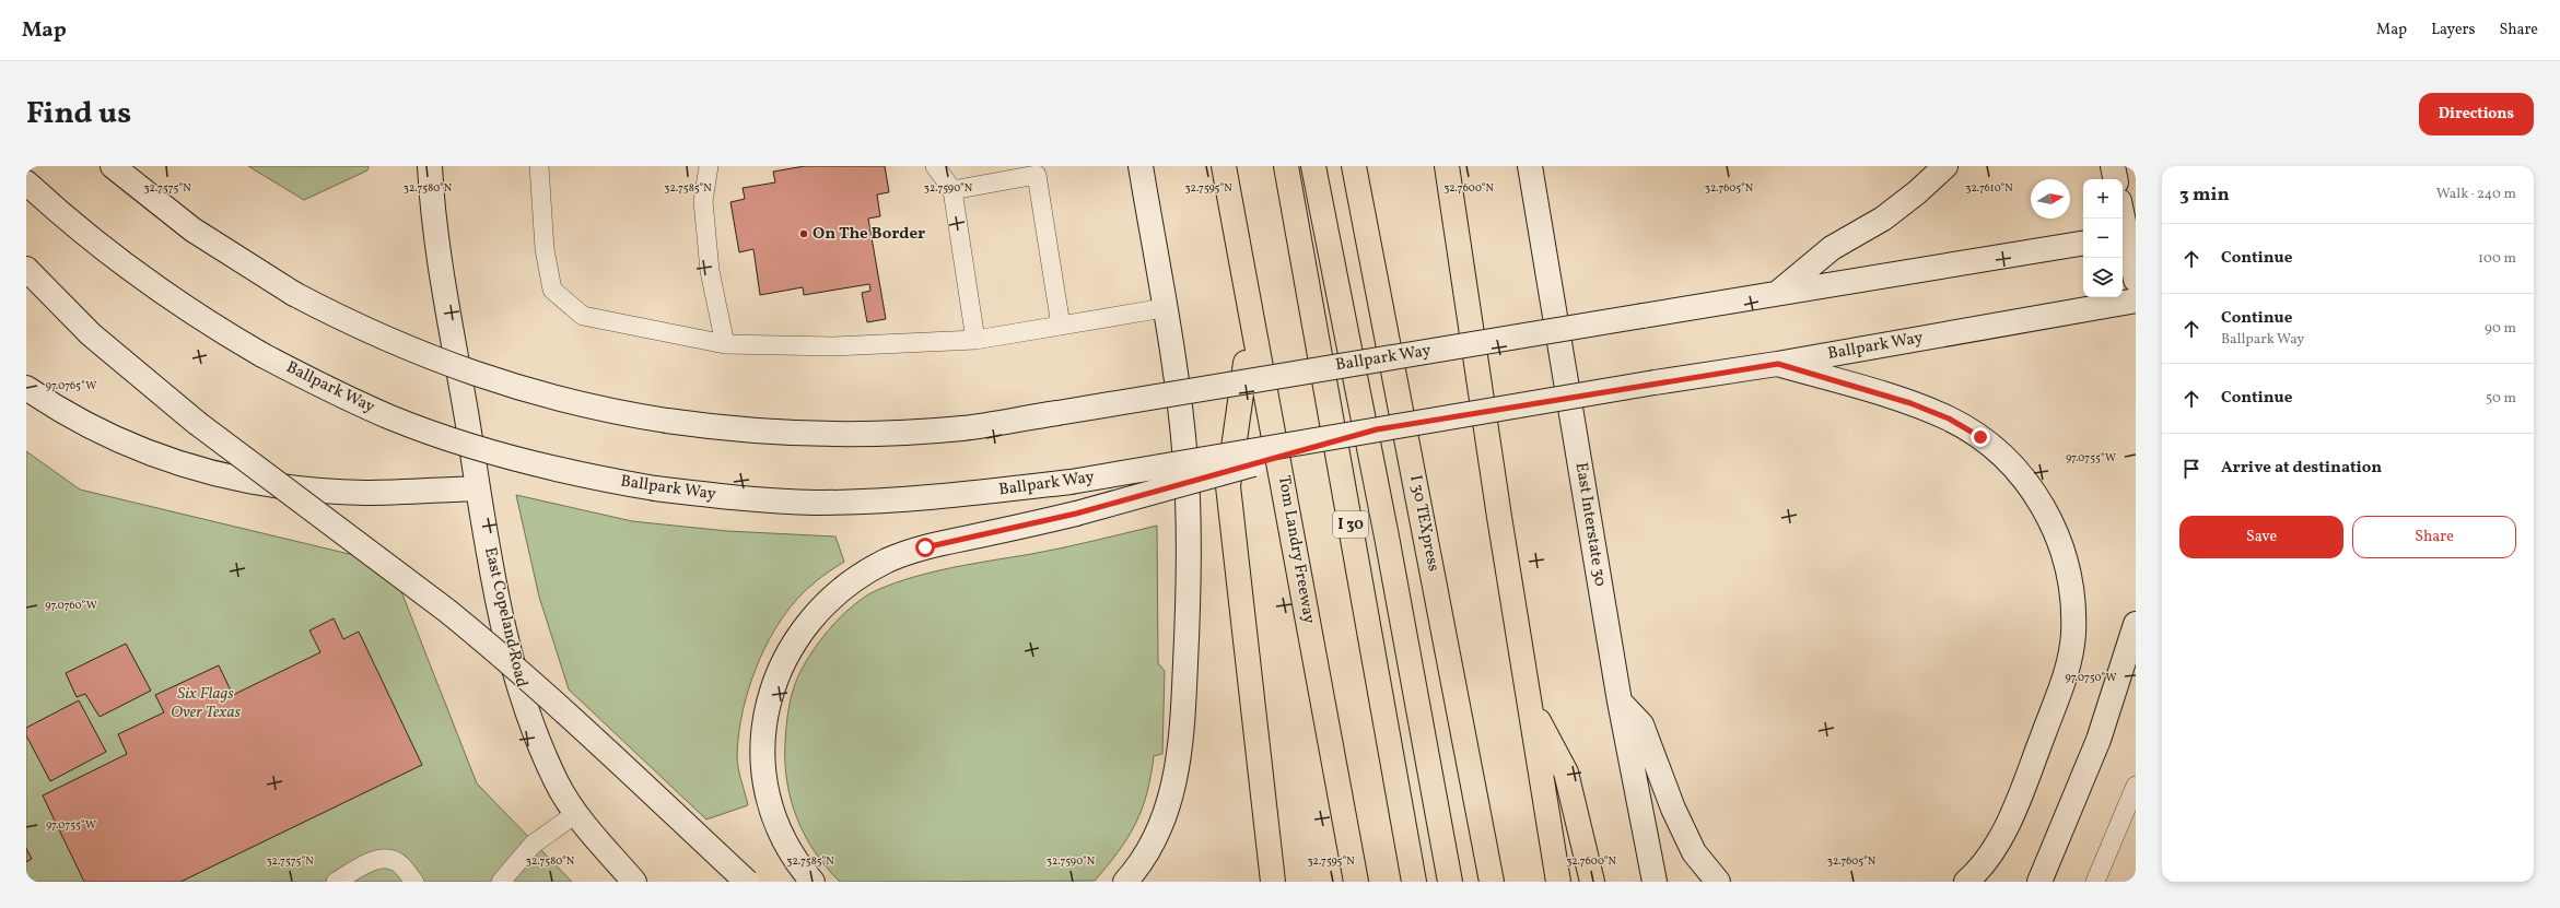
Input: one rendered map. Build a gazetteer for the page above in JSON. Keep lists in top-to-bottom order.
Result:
{
  "streets": {
    "highway": ["I 30 TEXpress", "I 30", "Tom Landry Freeway"],
    "main road": ["Ballpark Way", "East Interstate 30", "East Copeland Road"]
  },
  "parks": ["Six Flags Over Texas"],
  "places": ["On The Border"],
  "north": "right",
  "page": {
    "header": "Map",
    "nav": ["Map", "Layers", "Share"],
    "title": "Find us",
    "buttons": [
      "Directions",
      ["Save", "Share"]
    ],
    "heading": ["3 min", "Walk · 240 m"],
    "map_buttons": ["+", "−"],
    "list": [
      ["Continue", "100 m"],
      ["Continue", "Ballpark Way", "90 m"],
      ["Continue", "50 m"],
      "Arrive at destination"
    ]
  },
  "coordinates": [
    "32.7575°N",
    "32.7580°N",
    "32.7585°N",
    "32.7590°N",
    "32.7595°N",
    "32.7600°N",
    "32.7605°N",
    "32.7610°N",
    "97.0765°W",
    "97.0755°W",
    "97.0760°W",
    "97.0750°W"
  ]
}
